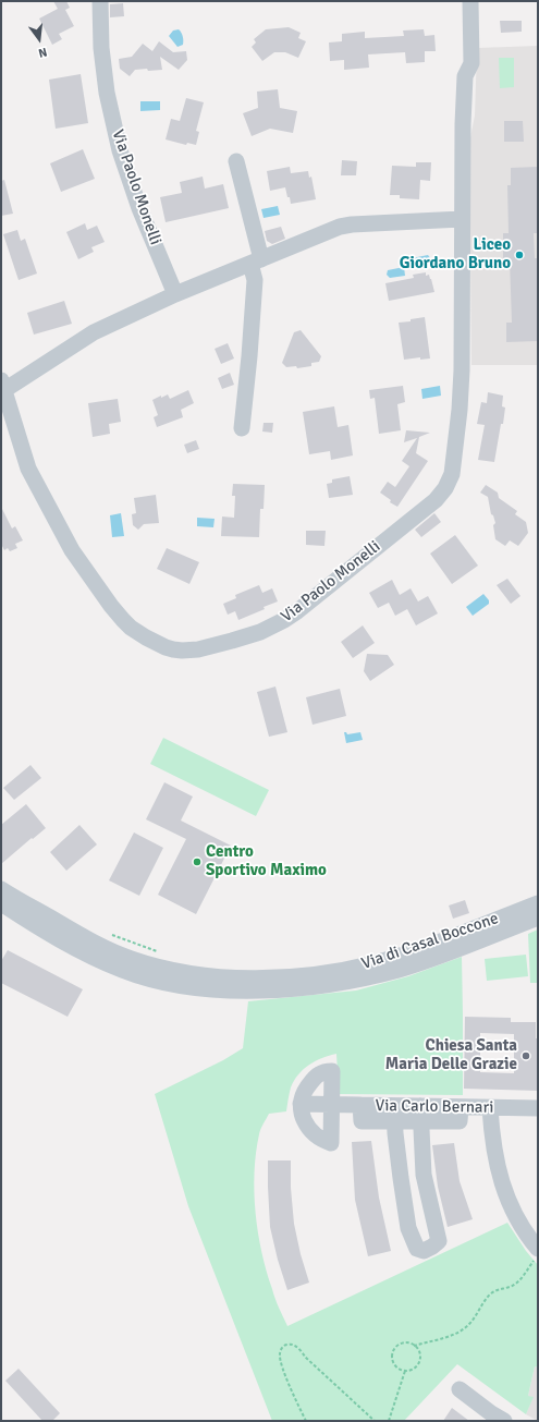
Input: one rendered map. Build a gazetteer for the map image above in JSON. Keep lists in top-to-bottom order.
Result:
{
  "streets": {
    "street": ["Via Paolo Monelli", "Via di Casal Boccone", "Via Carlo Bernari"]
  },
  "places": ["Liceo Giordano Bruno", "Centro Sportivo Maximo", "Chiesa Santa Maria Delle Grazie"],
  "north": "bottom"
}
